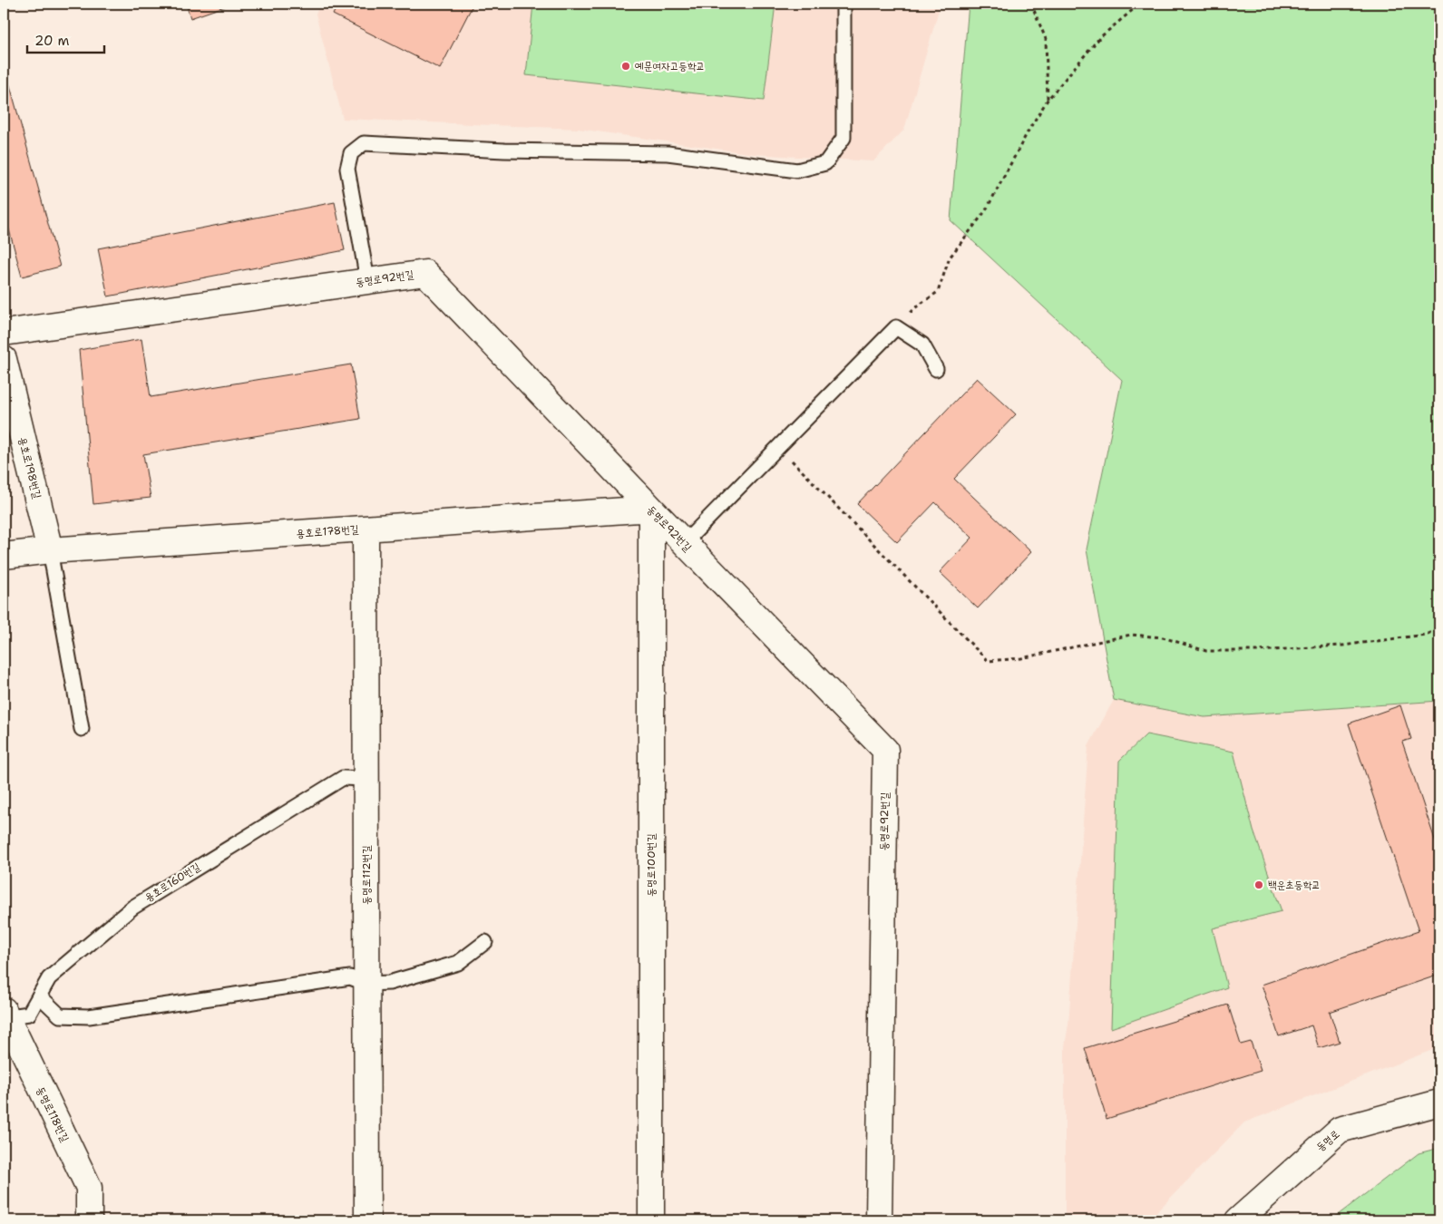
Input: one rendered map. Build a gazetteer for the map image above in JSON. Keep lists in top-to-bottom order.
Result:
{
  "streets": {
    "street": [
      "동명로92번길",
      "용호로198번길",
      "용호로178번길",
      "동명로100번길",
      "동명로112번길",
      "동명로118번길",
      "동명로"
    ],
    "lane": ["용호로160번길"]
  },
  "crossings": [
    ["동명로92번길", "용호로178번길"],
    ["동명로92번길", "동명로100번길"],
    ["용호로198번길", "용호로178번길"],
    ["용호로178번길", "동명로100번길"],
    ["용호로178번길", "동명로112번길"],
    ["동명로112번길", "용호로160번길"],
    ["용호로160번길", "동명로118번길"]
  ],
  "places": ["예문여자고등학교", "백운초등학교"],
  "scale_bar": "20 m"
}
